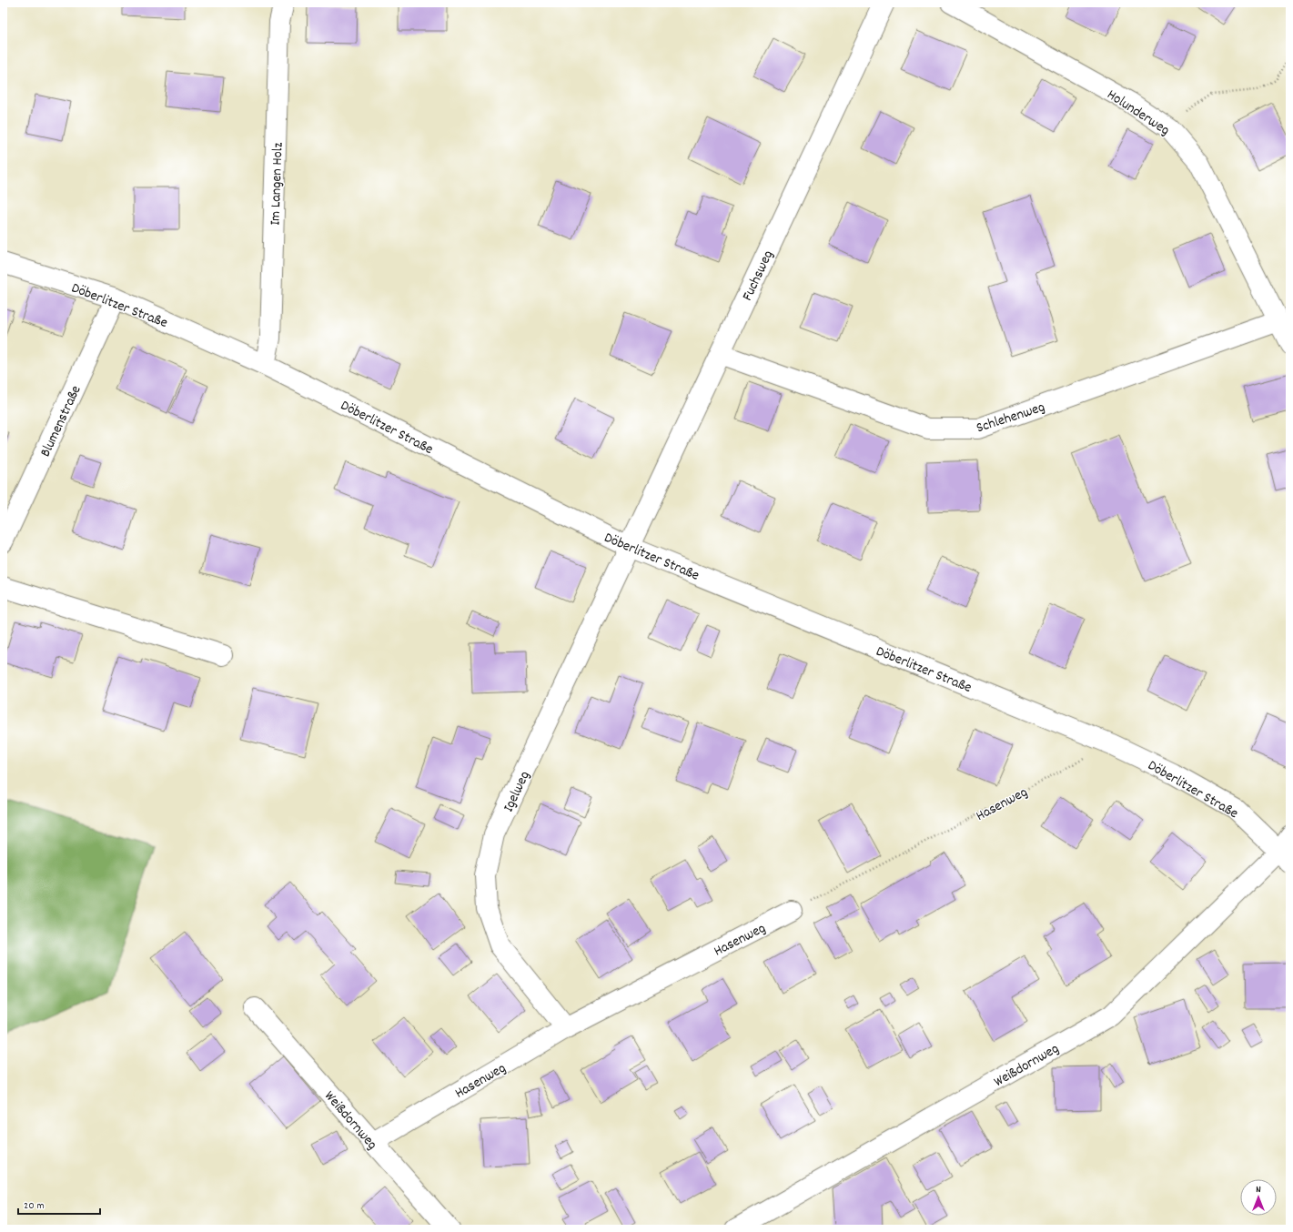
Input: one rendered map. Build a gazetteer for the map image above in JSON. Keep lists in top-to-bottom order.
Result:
{
  "streets": {
    "street": [
      "Holunderweg",
      "Im Langen Holz",
      "Fuchsweg",
      "Döberlitzer Straße",
      "Schlehenweg",
      "Blumenstraße",
      "Igelweg",
      "Hasenweg",
      "Weißdornweg"
    ]
  },
  "crossings": [
    ["Holunderweg", "Schlehenweg"],
    ["Im Langen Holz", "Döberlitzer Straße"],
    ["Fuchsweg", "Döberlitzer Straße"],
    ["Fuchsweg", "Schlehenweg"],
    ["Fuchsweg", "Igelweg"],
    ["Döberlitzer Straße", "Blumenstraße"],
    ["Döberlitzer Straße", "Igelweg"],
    ["Döberlitzer Straße", "Hasenweg"],
    ["Döberlitzer Straße", "Weißdornweg"],
    ["Igelweg", "Hasenweg"],
    ["Hasenweg", "Weißdornweg"]
  ],
  "scale_bar": "20 m",
  "north": "top"
}
